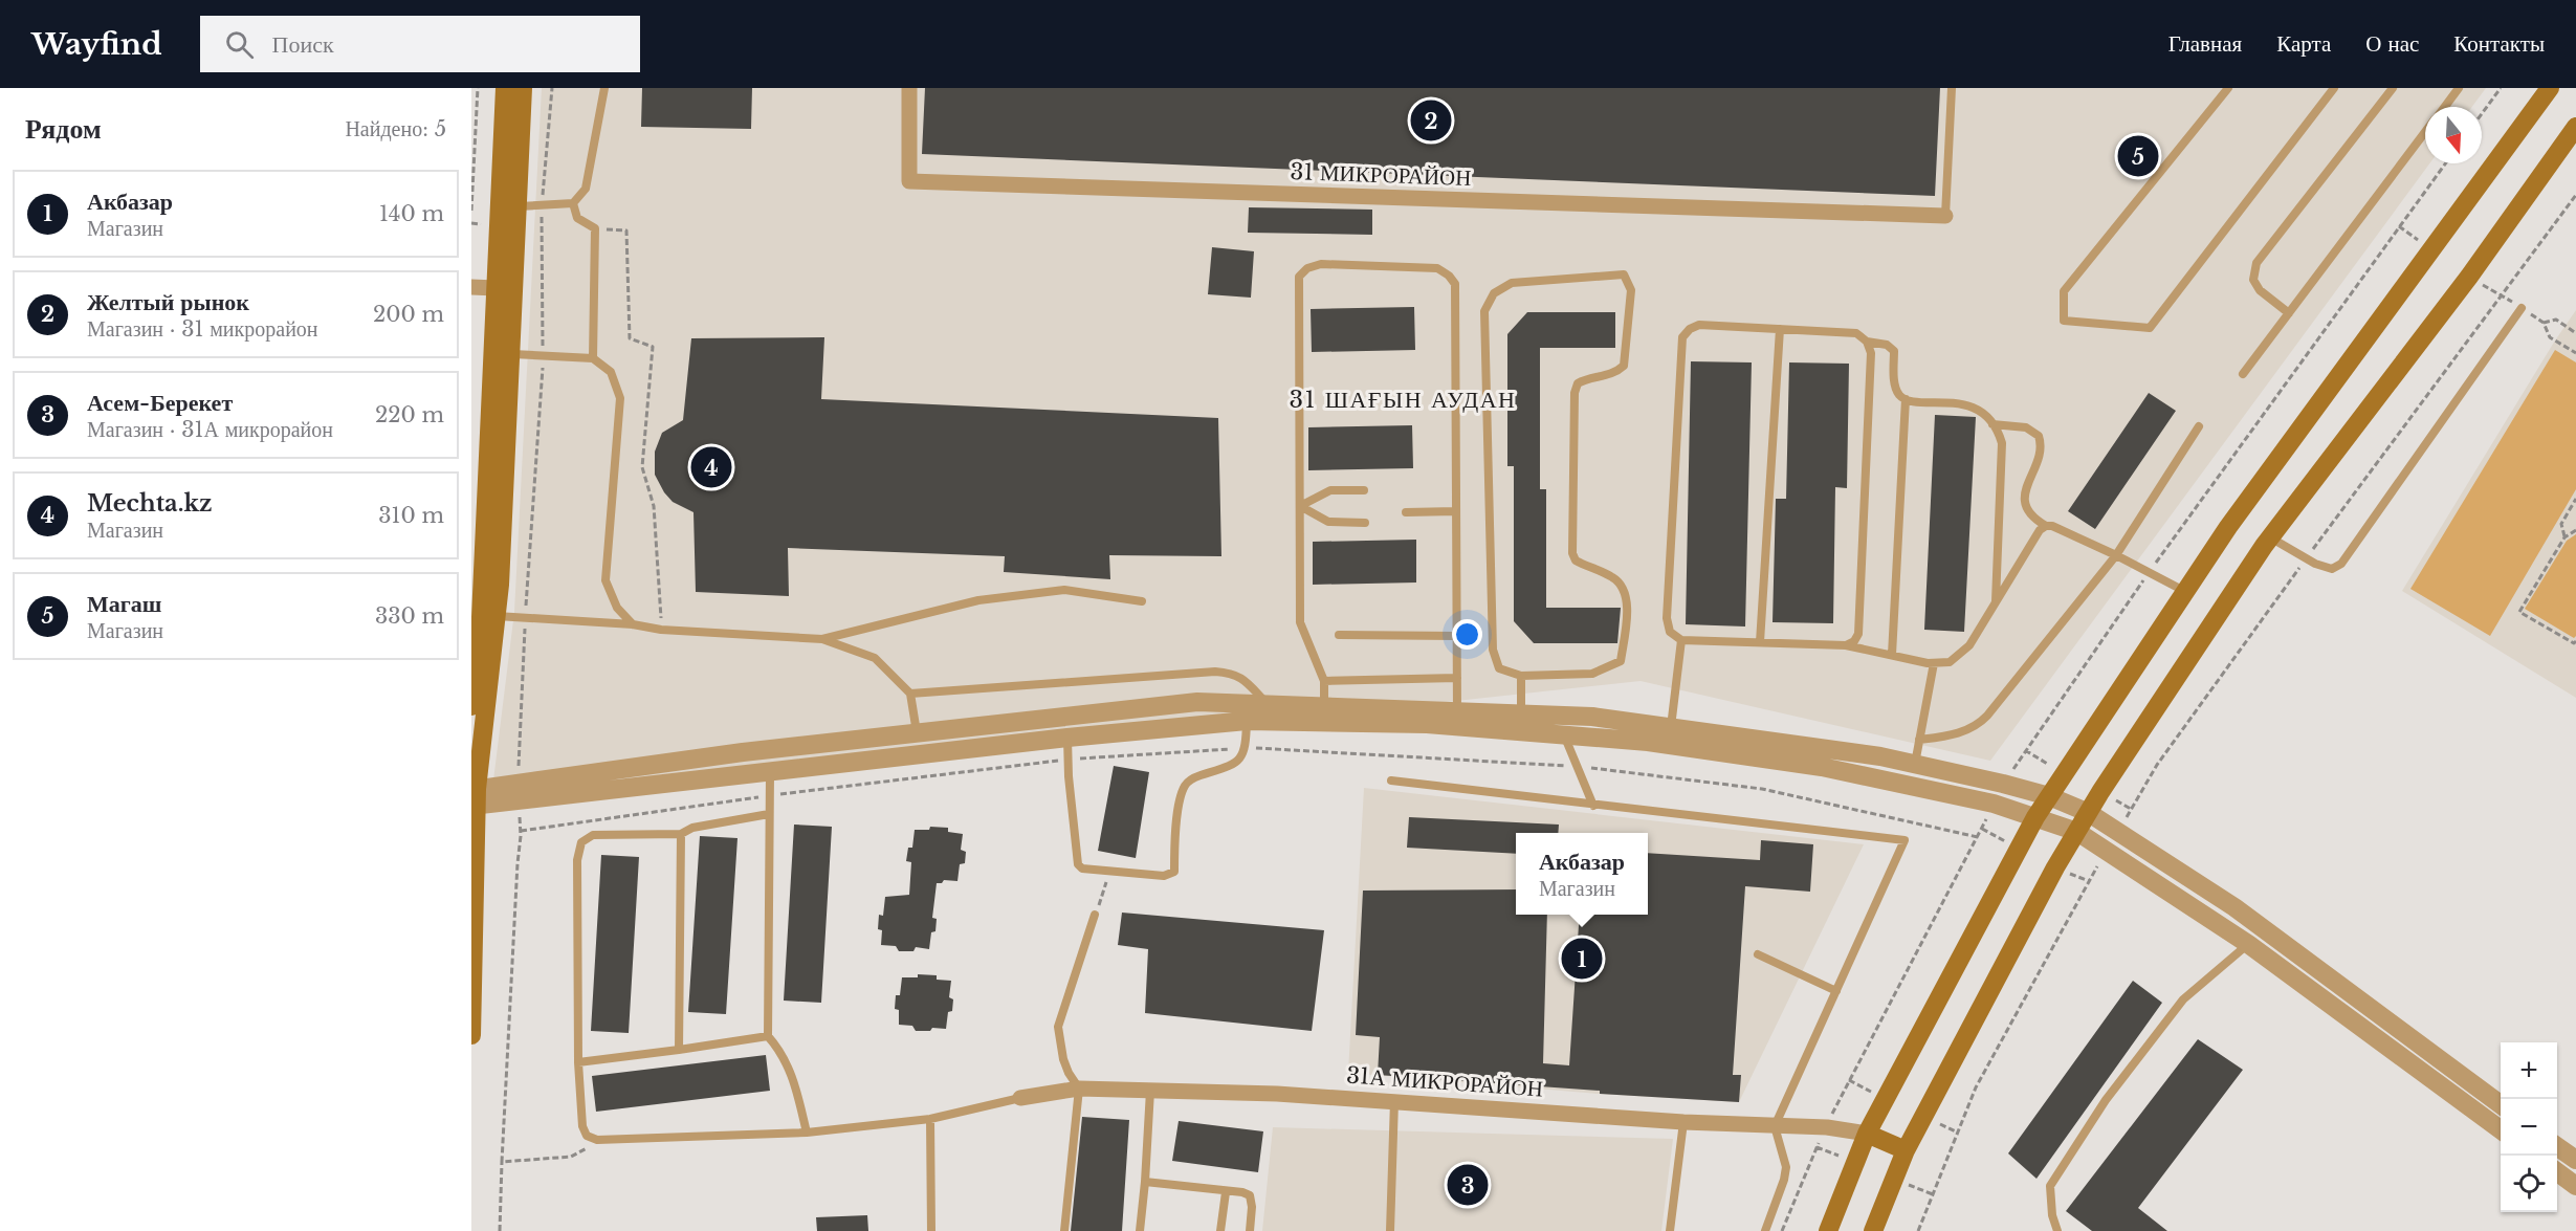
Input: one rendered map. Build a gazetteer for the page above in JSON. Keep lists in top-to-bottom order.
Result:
{
  "streets": {
    "street": ["31 МИКРОРАЙОН", "31А МИКРОРАЙОН"]
  },
  "districts": ["31 ШАҒЫН АУДАН"],
  "north": "bottom",
  "page": {
    "header": "Wayfind",
    "search": "Поиск",
    "nav": [
      "Главная",
      "Карта",
      "О нас",
      "Контакты"
    ],
    "heading": ["Рядом", "Найдено: 5"],
    "pins": [
      "2",
      "5",
      "4",
      "1",
      "3"
    ],
    "list": [
      {
        "mark": "1",
        "name": "Акбазар",
        "note": "Магазин",
        "value": "140 m"
      },
      {
        "mark": "2",
        "name": "Желтый рынок",
        "note": "Магазин · 31 микрорайон",
        "value": "200 m"
      },
      {
        "mark": "3",
        "name": "Асем-Берекет",
        "note": "Магазин · 31А микрорайон",
        "value": "220 m"
      },
      {
        "mark": "4",
        "name": "Mechta.kz",
        "note": "Магазин",
        "value": "310 m"
      },
      {
        "mark": "5",
        "name": "Магаш",
        "note": "Магазин",
        "value": "330 m"
      }
    ],
    "popup": ["Акбазар", "Магазин"],
    "map_buttons": ["+", "−"]
  }
}
